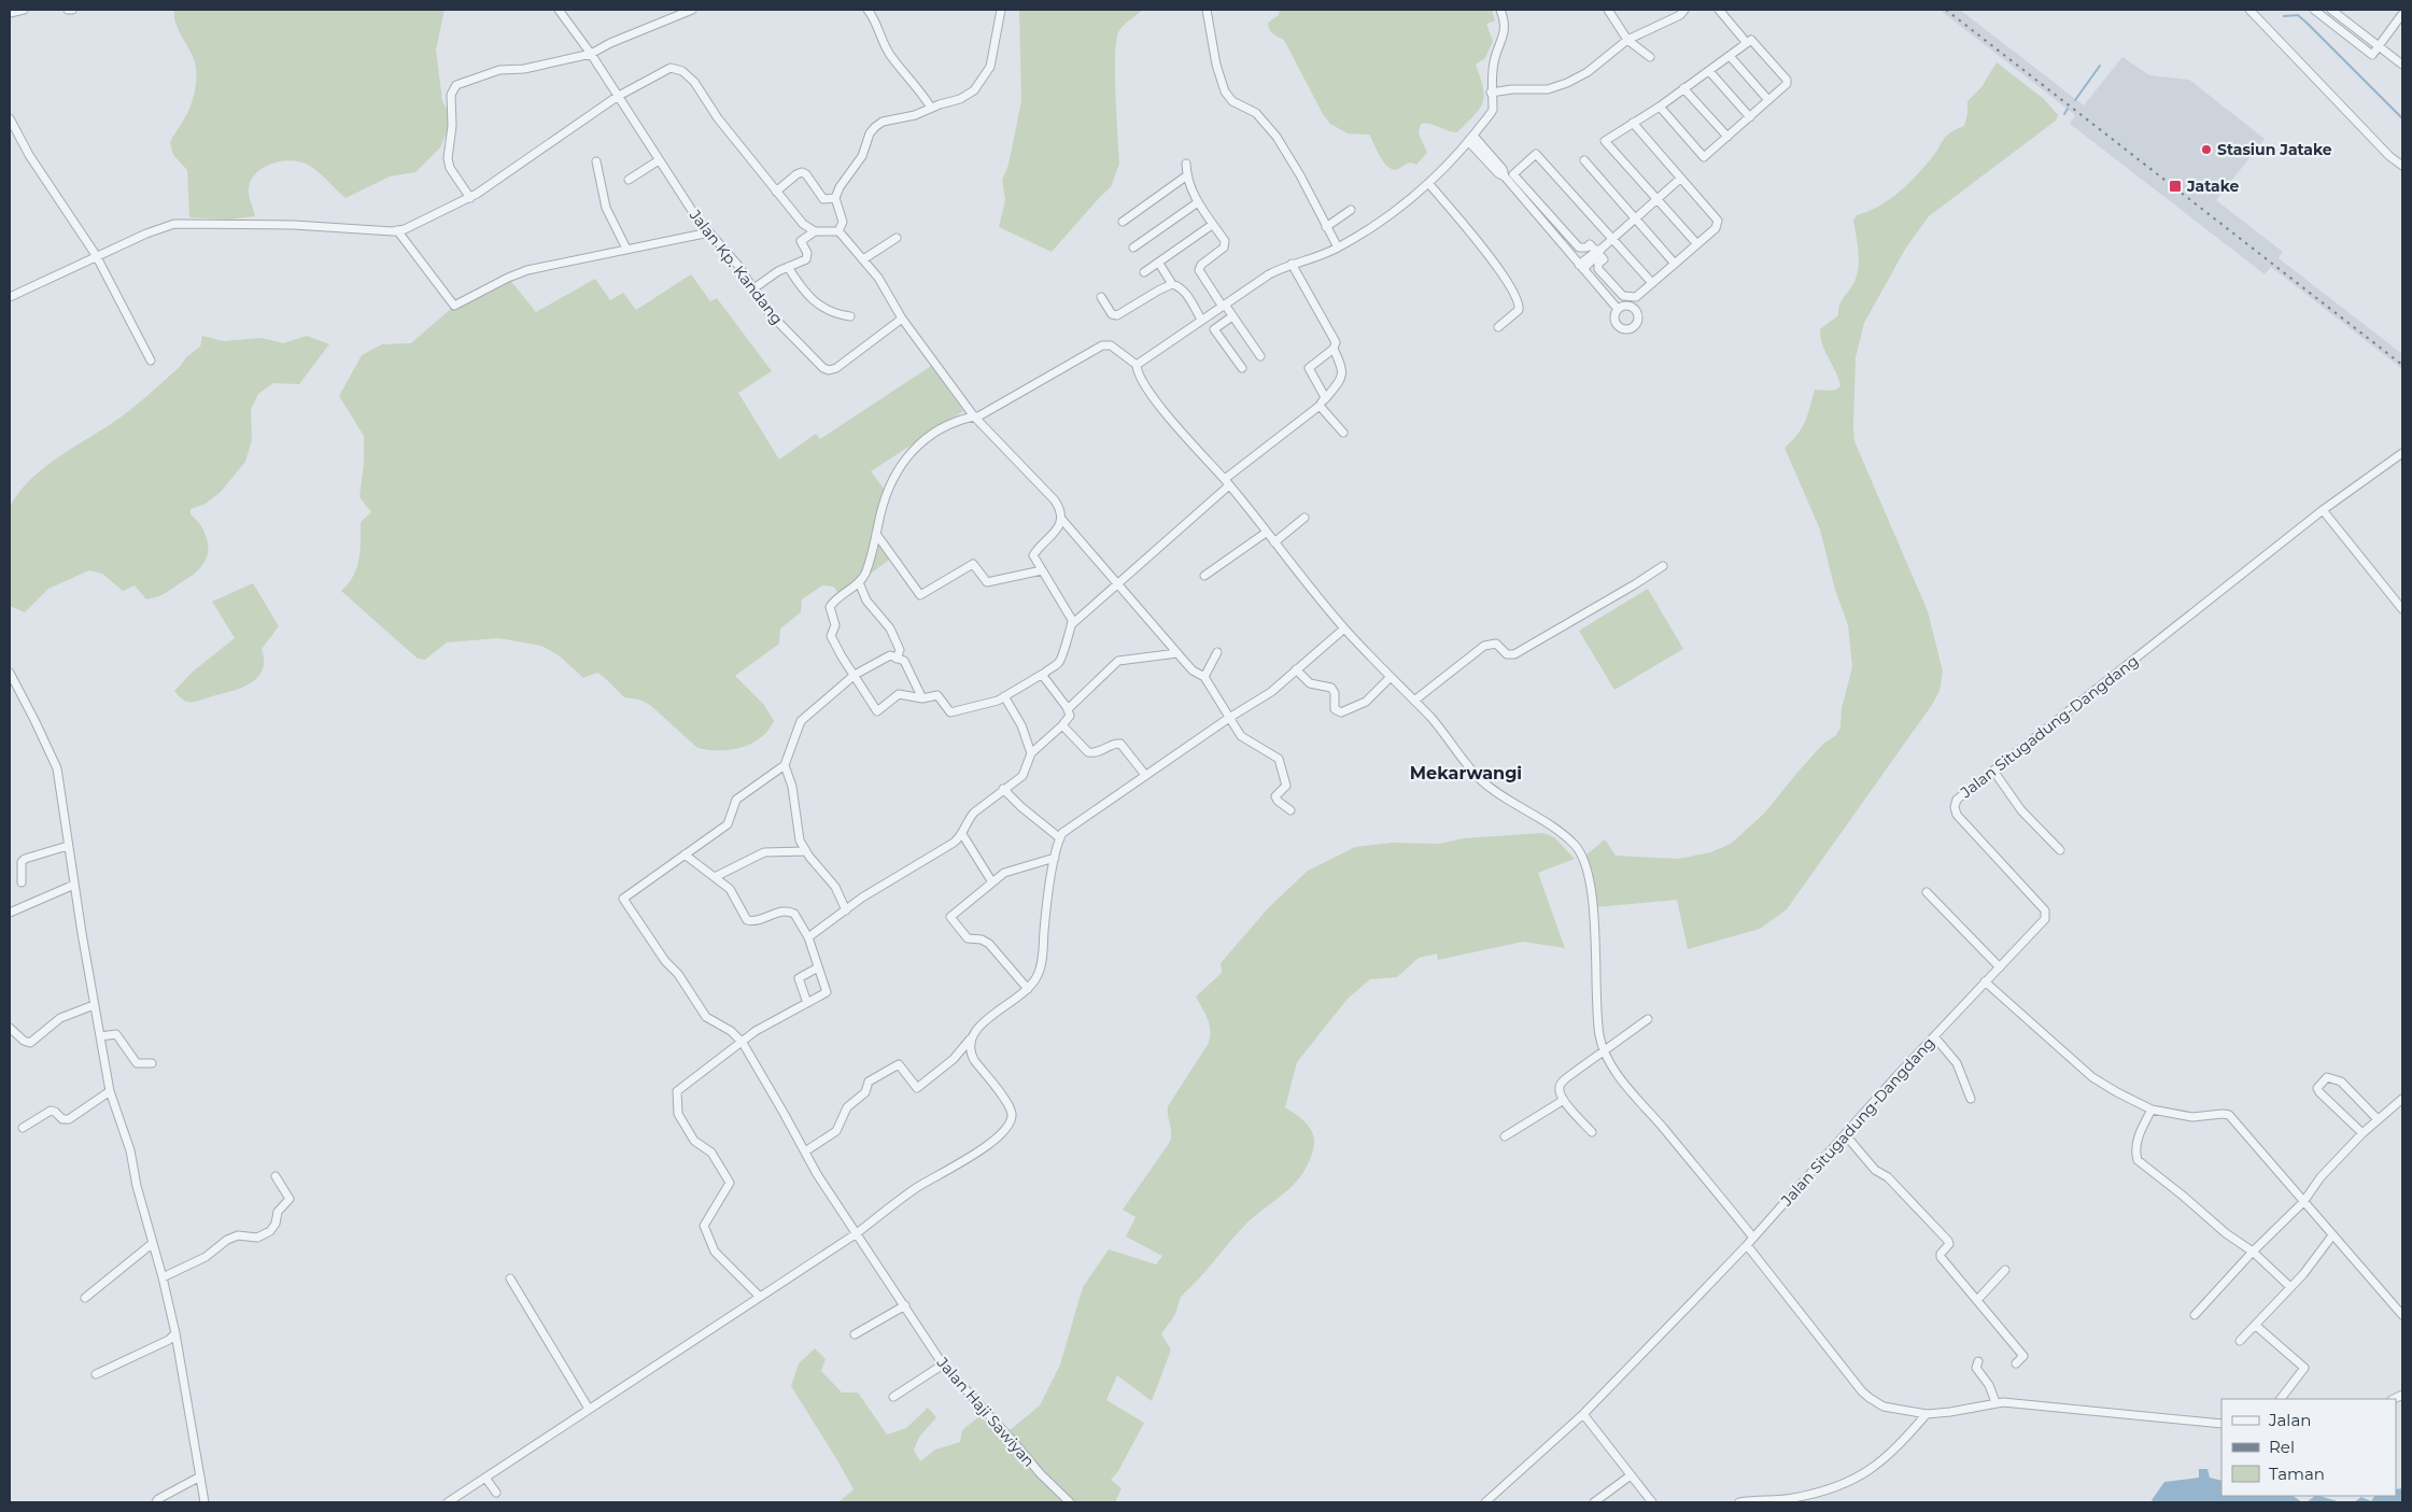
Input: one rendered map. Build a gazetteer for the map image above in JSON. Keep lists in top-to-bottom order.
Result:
{
  "streets": {
    "street": ["Jalan Kp. Kandang", "Jalan Situgadung-Dangdang", "Jalan Haji Sawiyan"]
  },
  "districts": ["Mekarwangi"],
  "places": {
    "other": ["Stasiun Jatake"],
    "transit": ["Jatake"]
  },
  "legend": ["Jalan", "Rel", "Taman"]
}
